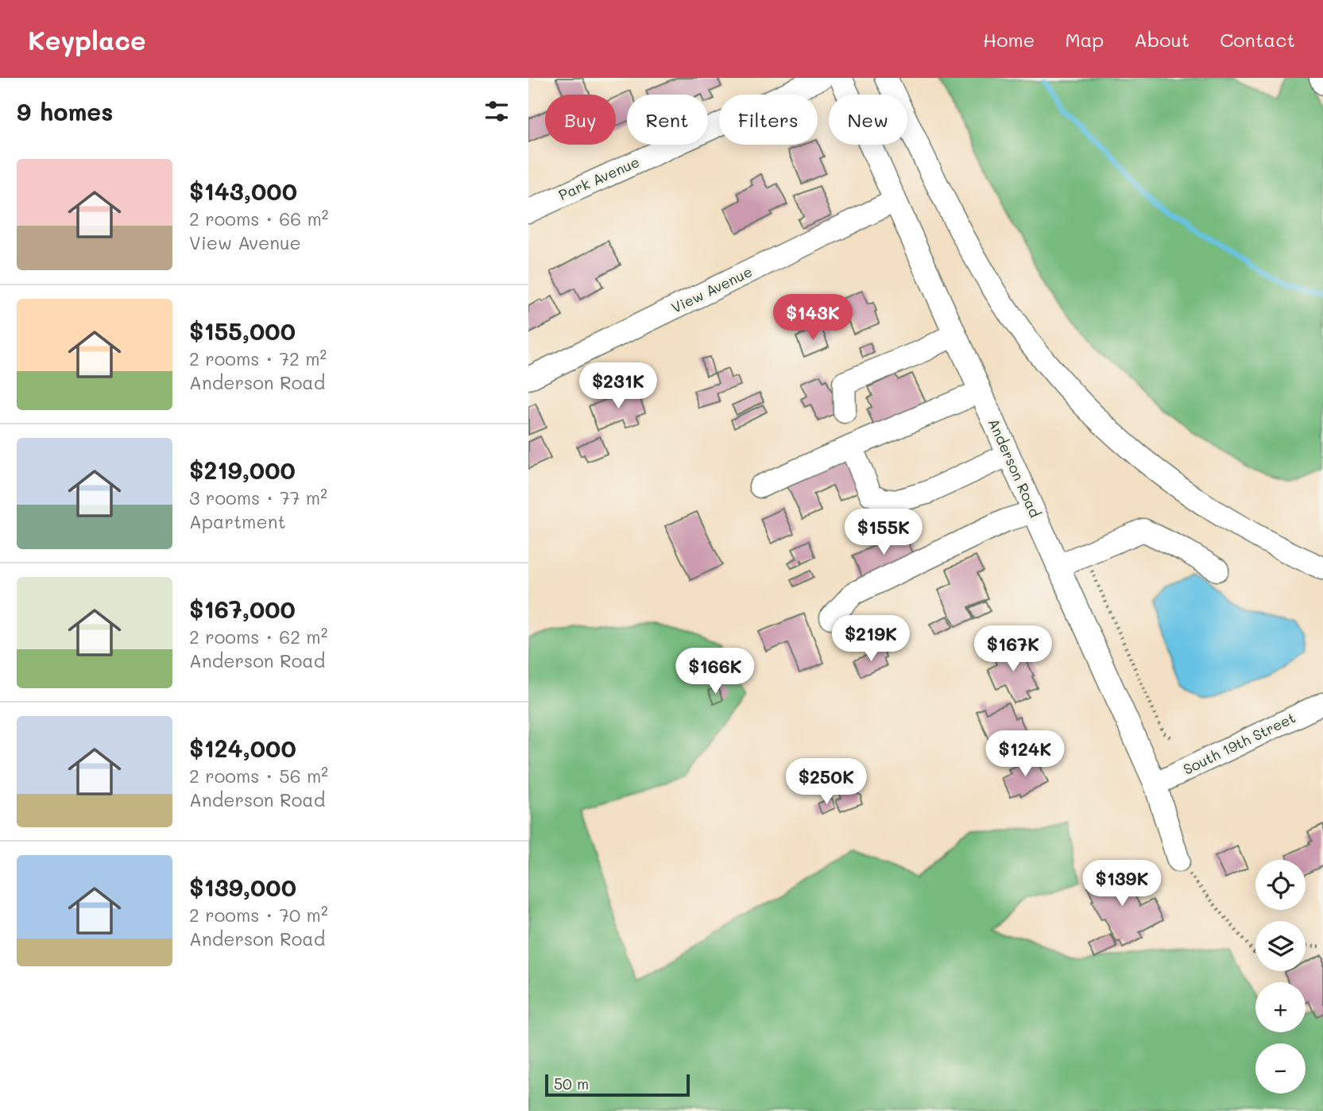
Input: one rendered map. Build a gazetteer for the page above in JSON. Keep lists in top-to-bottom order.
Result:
{
  "streets": {
    "street": [
      "Park Avenue",
      "View Avenue",
      "Anderson Road",
      "South 19th Street"
    ]
  },
  "crossings": [
    ["View Avenue", "Anderson Road"],
    ["Anderson Road", "South 19th Street"]
  ],
  "scale_bar": "50 m",
  "page": {
    "header": "Keyplace",
    "nav": [
      "Home",
      "Map",
      "About",
      "Contact"
    ],
    "heading": "9 homes",
    "chip": [
      "Buy",
      "Rent",
      "Filters",
      "New"
    ],
    "list": [
      {
        "name": "$143,000",
        "note": "2 rooms · 66 m² · View Avenue"
      },
      {
        "name": "$155,000",
        "note": "2 rooms · 72 m² · Anderson Road"
      },
      {
        "name": "$219,000",
        "note": "3 rooms · 77 m² · Apartment"
      },
      {
        "name": "$167,000",
        "note": "2 rooms · 62 m² · Anderson Road"
      },
      {
        "name": "$124,000",
        "note": "2 rooms · 56 m² · Anderson Road"
      },
      {
        "name": "$139,000",
        "note": "2 rooms · 70 m² · Anderson Road"
      }
    ],
    "price": [
      "$143K",
      "$231K",
      "$155K",
      "$219K",
      "$167K",
      "$166K",
      "$124K",
      "$250K",
      "$139K"
    ],
    "map_buttons": ["+", "−"],
    "scale": "50 m"
  }
}
